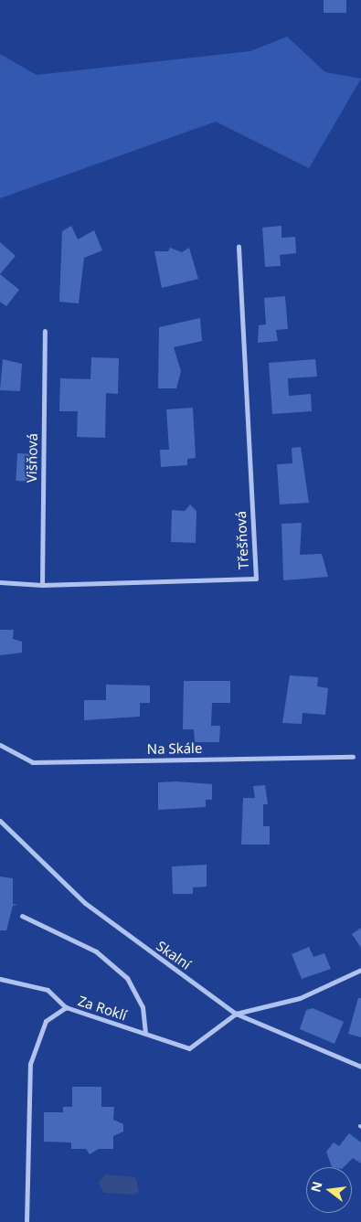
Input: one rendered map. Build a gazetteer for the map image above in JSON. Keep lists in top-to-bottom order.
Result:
{
  "streets": {
    "street": [
      "Višňová",
      "Třešňová",
      "Na Skále",
      "Skalní",
      "Za Roklí"
    ]
  },
  "crossings": [
    ["Višňová", "Třešňová"],
    ["Skalní", "Za Roklí"]
  ],
  "north": "left"
}
